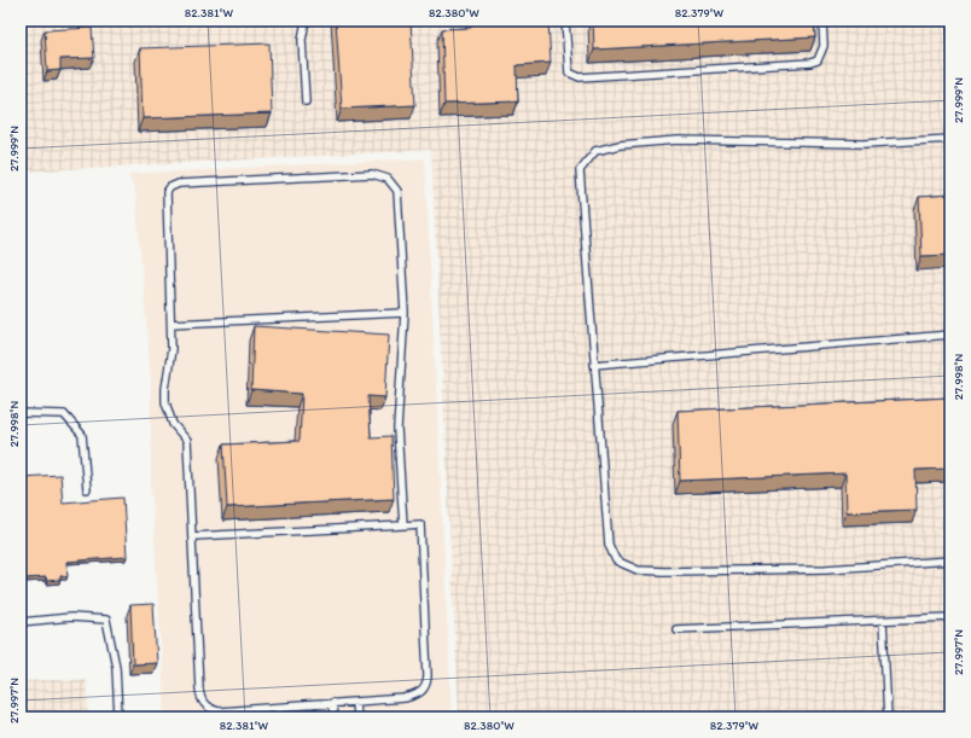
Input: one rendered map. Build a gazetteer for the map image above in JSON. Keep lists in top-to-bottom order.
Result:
{
  "coordinates": [
    "82.381°W",
    "82.380°W",
    "82.379°W",
    "27.999°N",
    "27.998°N",
    "27.997°N"
  ]
}
